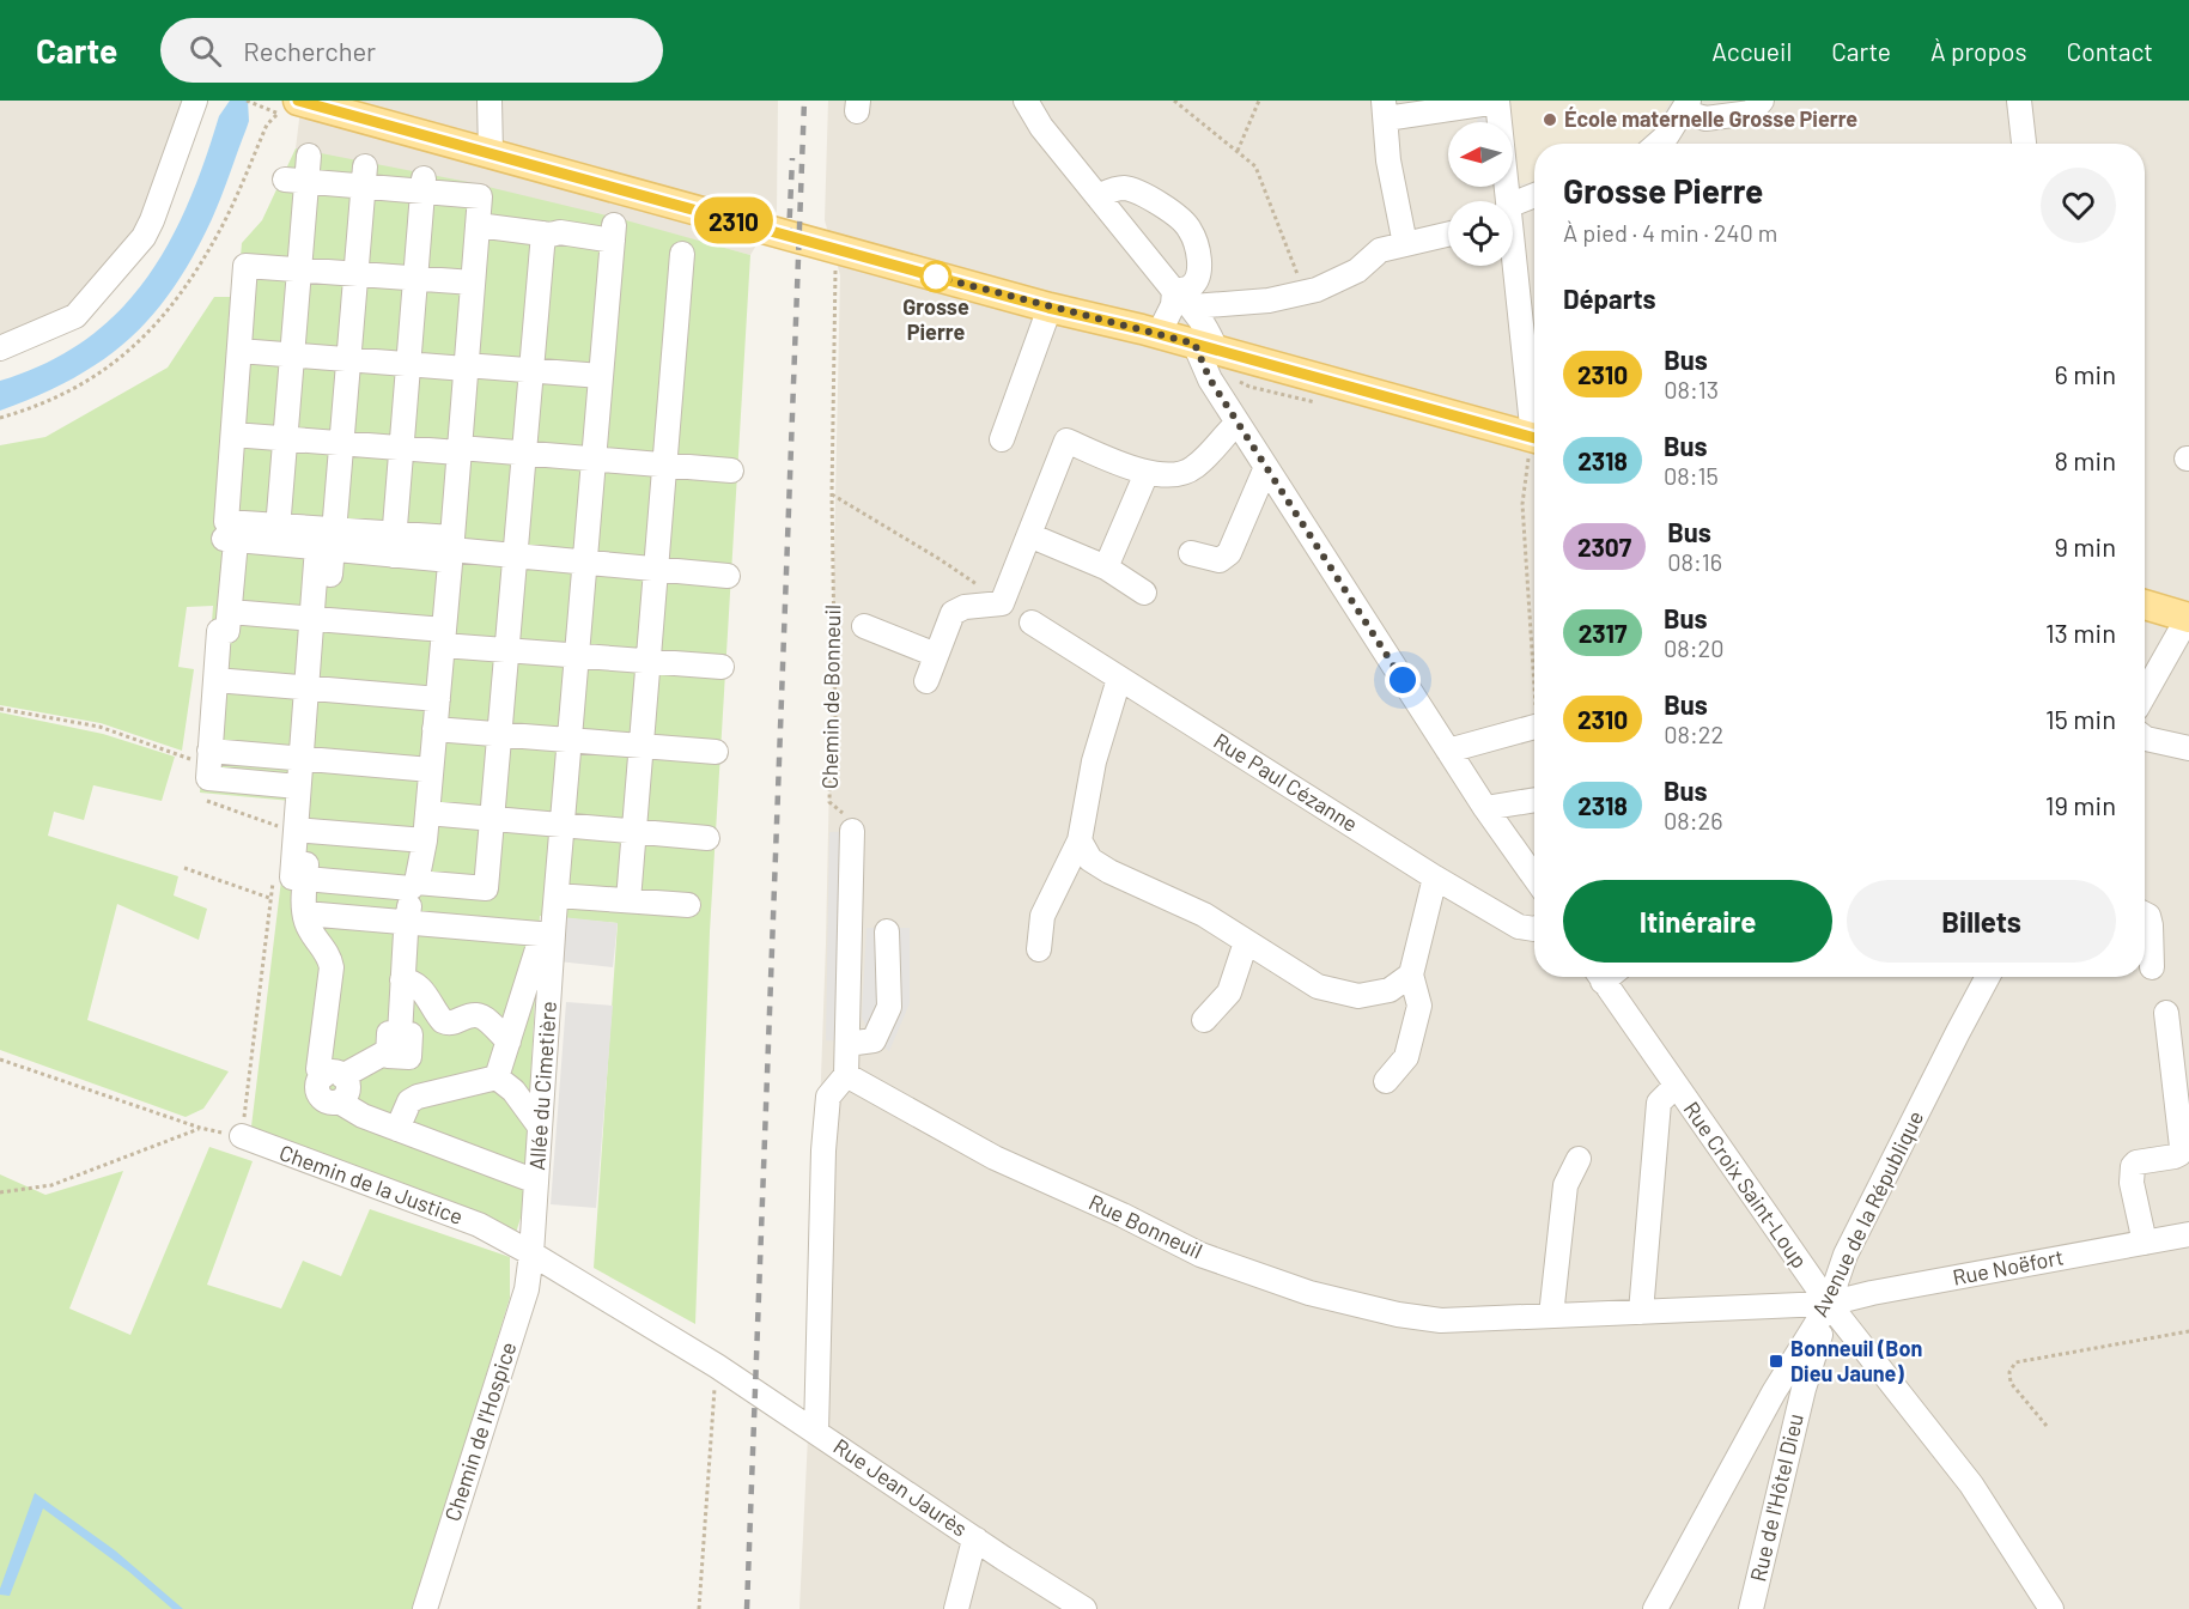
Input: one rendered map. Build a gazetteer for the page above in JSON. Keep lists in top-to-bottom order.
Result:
{
  "streets": {
    "street": [
      "Rue Paul Cézanne",
      "Allée du Cimetière",
      "Chemin de la Justice",
      "Rue Croix Saint-Loup",
      "Avenue de la République",
      "Rue Bonneuil",
      "Rue Noëfort",
      "Chemin de l'Hospice",
      "Rue Jean Jaurès",
      "Rue de l'Hôtel Dieu"
    ],
    "path": ["Chemin de Bonneuil"]
  },
  "crossings": [
    ["Allée du Cimetière", "Chemin de la Justice"],
    ["Allée du Cimetière", "Chemin de l'Hospice"],
    ["Chemin de la Justice", "Chemin de l'Hospice"],
    ["Chemin de la Justice", "Rue Jean Jaurès"],
    ["Rue Croix Saint-Loup", "Avenue de la République"],
    ["Rue Croix Saint-Loup", "Rue Bonneuil"],
    ["Rue Croix Saint-Loup", "Rue Noëfort"],
    ["Rue Croix Saint-Loup", "Rue de l'Hôtel Dieu"],
    ["Avenue de la République", "Rue Bonneuil"],
    ["Avenue de la République", "Rue Noëfort"],
    ["Avenue de la République", "Rue de l'Hôtel Dieu"],
    ["Rue Bonneuil", "Rue Noëfort"],
    ["Rue Bonneuil", "Rue de l'Hôtel Dieu"],
    ["Rue Noëfort", "Rue de l'Hôtel Dieu"]
  ],
  "places": {
    "other": ["École maternelle Grosse Pierre", "Grosse Pierre"],
    "transit": ["Bonneuil (Bon Dieu Jaune)"]
  },
  "lines": ["bus line 2310"],
  "north": "left",
  "page": {
    "header": "Carte",
    "search": "Rechercher",
    "nav": [
      "Accueil",
      "Carte",
      "À propos",
      "Contact"
    ],
    "on_map": "2310",
    "heading": [
      ["Grosse Pierre", "À pied · 4 min · 240 m"],
      "Départs"
    ],
    "list": [
      {
        "mark": "2310",
        "name": "Bus",
        "note": "08:13",
        "value": "6 min"
      },
      {
        "mark": "2318",
        "name": "Bus",
        "note": "08:15",
        "value": "8 min"
      },
      {
        "mark": "2307",
        "name": "Bus",
        "note": "08:16",
        "value": "9 min"
      },
      {
        "mark": "2317",
        "name": "Bus",
        "note": "08:20",
        "value": "13 min"
      },
      {
        "mark": "2310",
        "name": "Bus",
        "note": "08:22",
        "value": "15 min"
      },
      {
        "mark": "2318",
        "name": "Bus",
        "note": "08:26",
        "value": "19 min"
      }
    ],
    "buttons": ["Itinéraire", "Billets"]
  }
}
